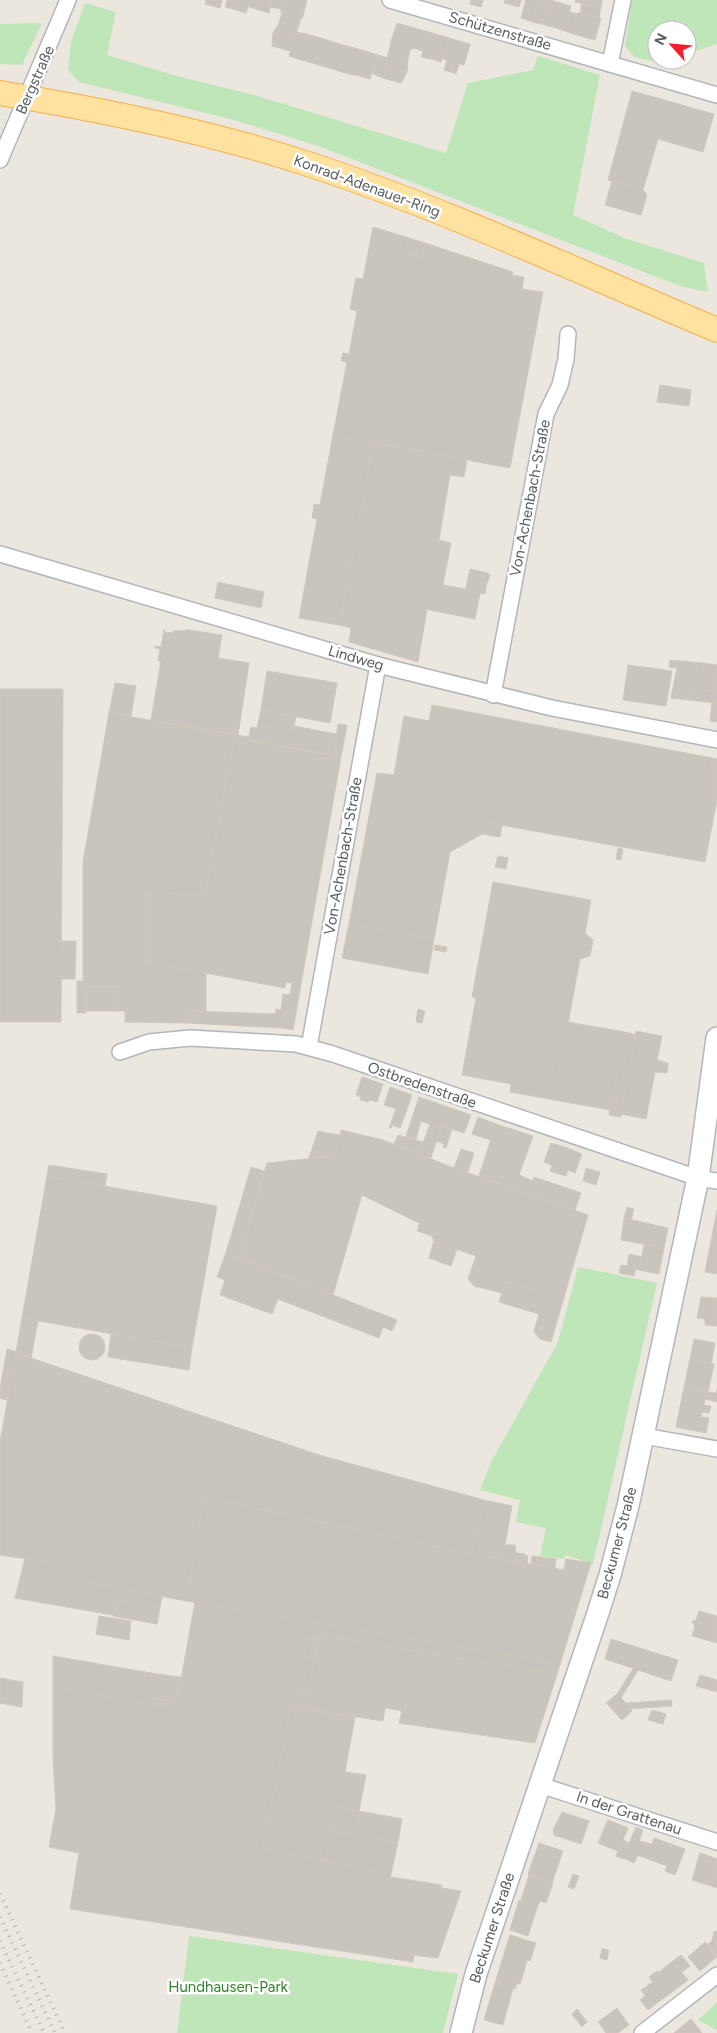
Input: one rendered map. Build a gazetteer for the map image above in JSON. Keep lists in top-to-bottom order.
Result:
{
  "streets": {
    "main road": ["Konrad-Adenauer-Ring"],
    "street": [
      "Schützenstraße",
      "Bergstraße",
      "Von-Achenbach-Straße",
      "Lindweg",
      "Ostbredenstraße",
      "Beckumer Straße",
      "In der Grattenau"
    ]
  },
  "crossings": [
    ["Bergstraße", "Konrad-Adenauer-Ring"],
    ["Von-Achenbach-Straße", "Lindweg"],
    ["Von-Achenbach-Straße", "Ostbredenstraße"],
    ["Ostbredenstraße", "Beckumer Straße"],
    ["Beckumer Straße", "In der Grattenau"]
  ],
  "parks": ["Hundhausen-Park"],
  "north": "top left"
}
